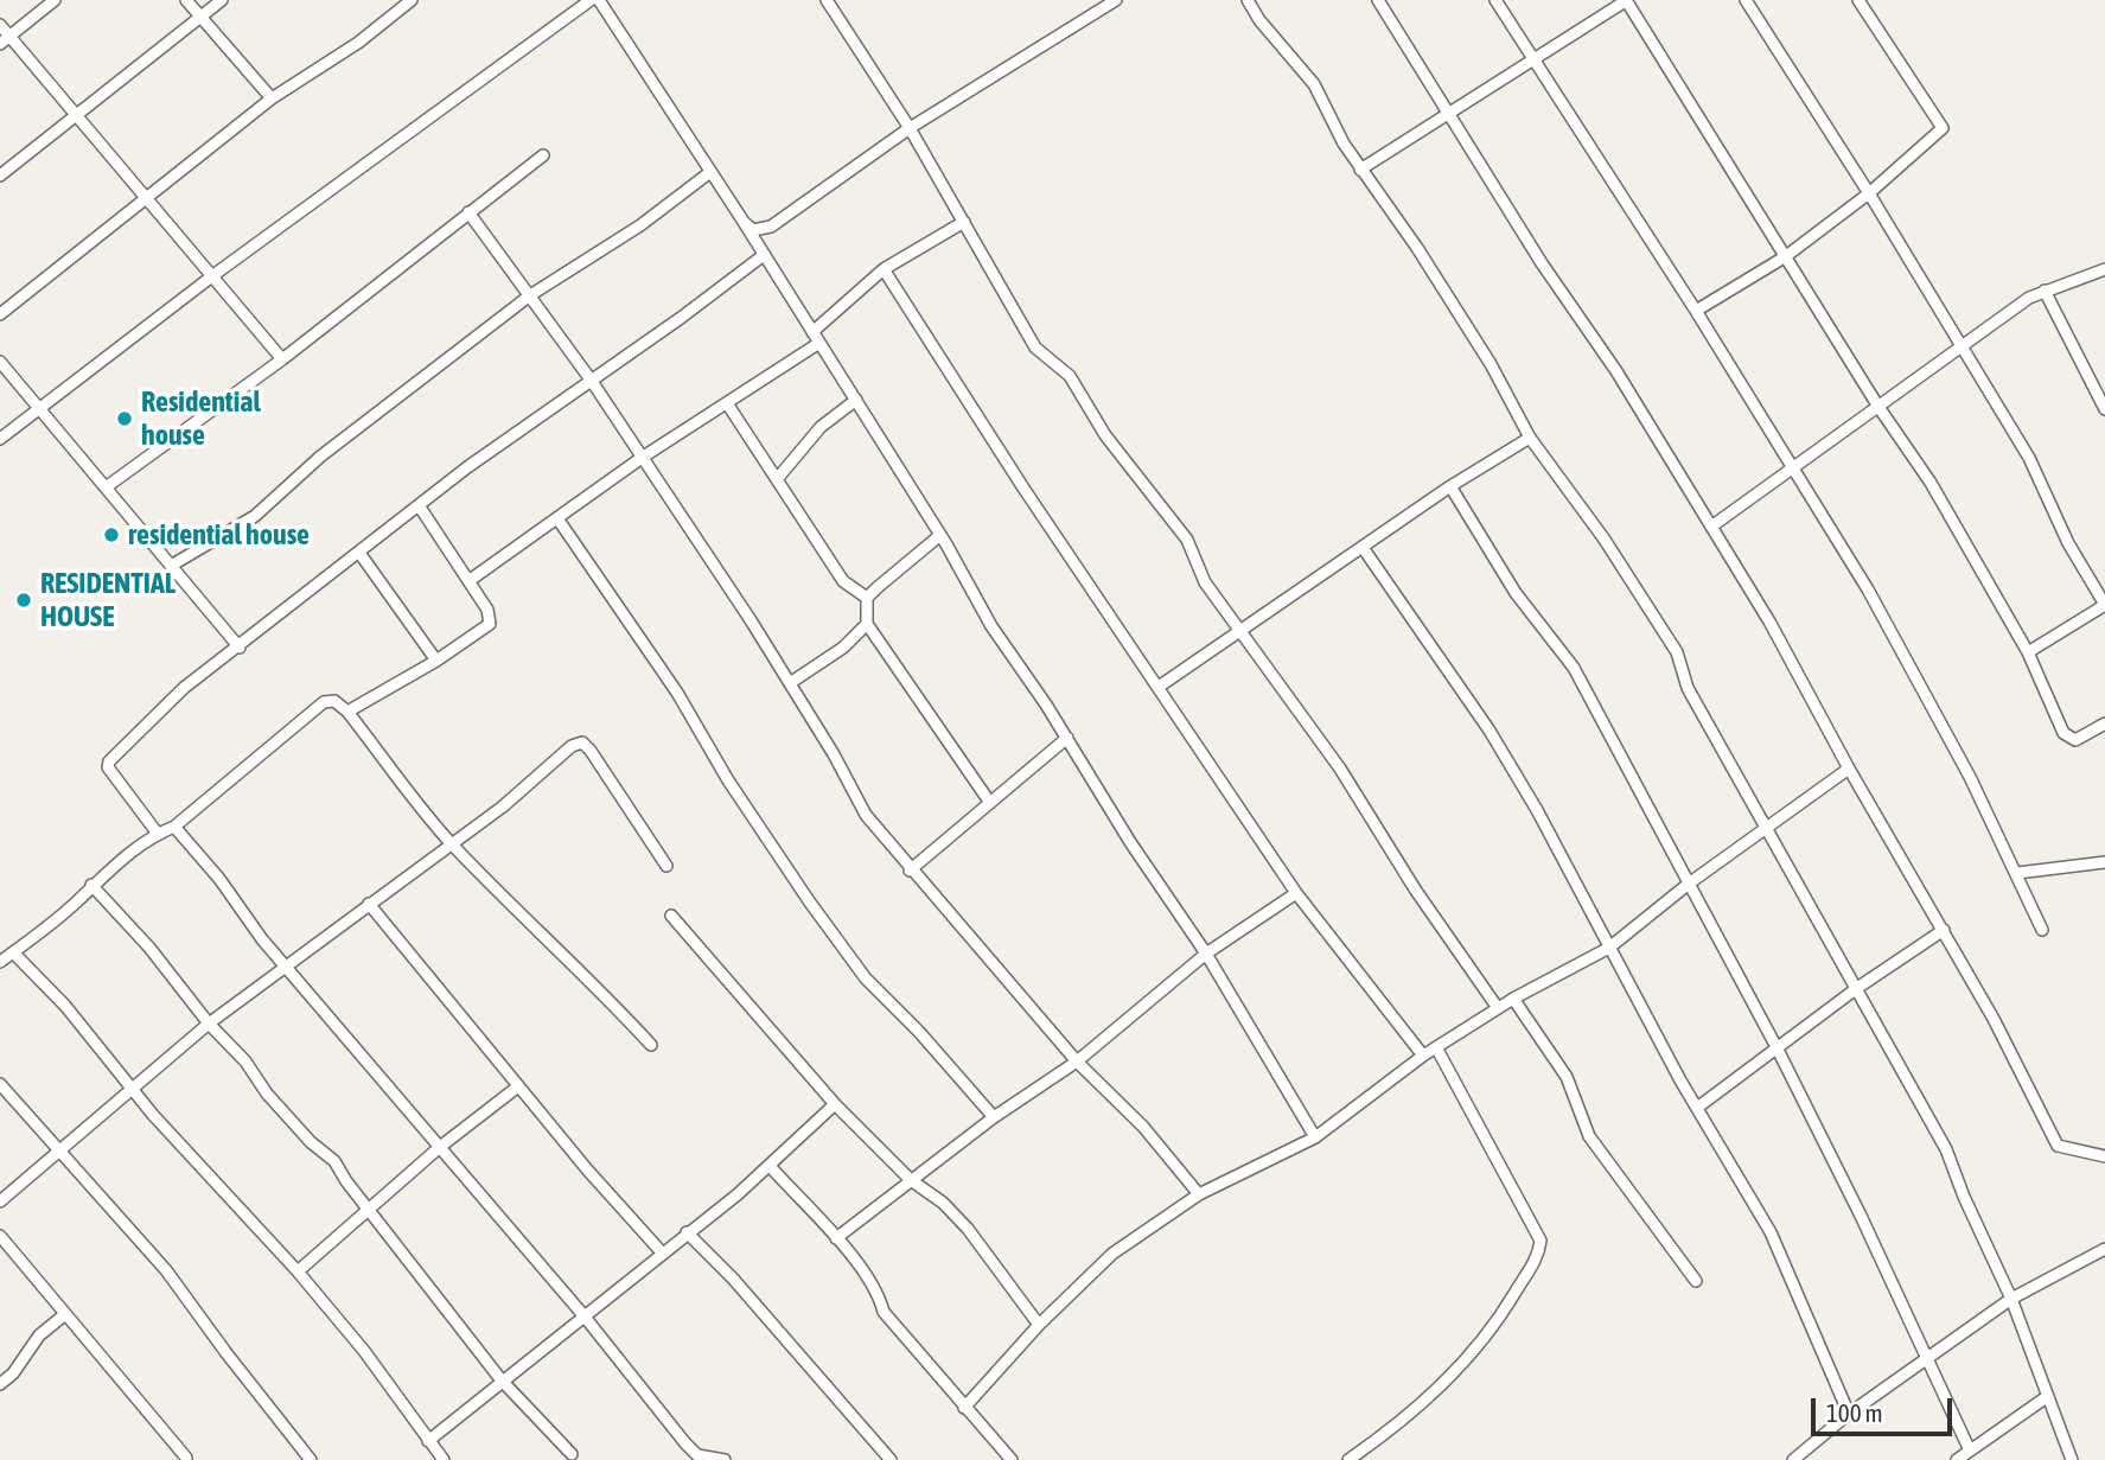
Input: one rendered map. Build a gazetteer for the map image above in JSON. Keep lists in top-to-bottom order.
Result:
{
  "places": ["Residential house", "residential house", "RESIDENTIAL HOUSE"],
  "scale_bar": "100 m"
}
